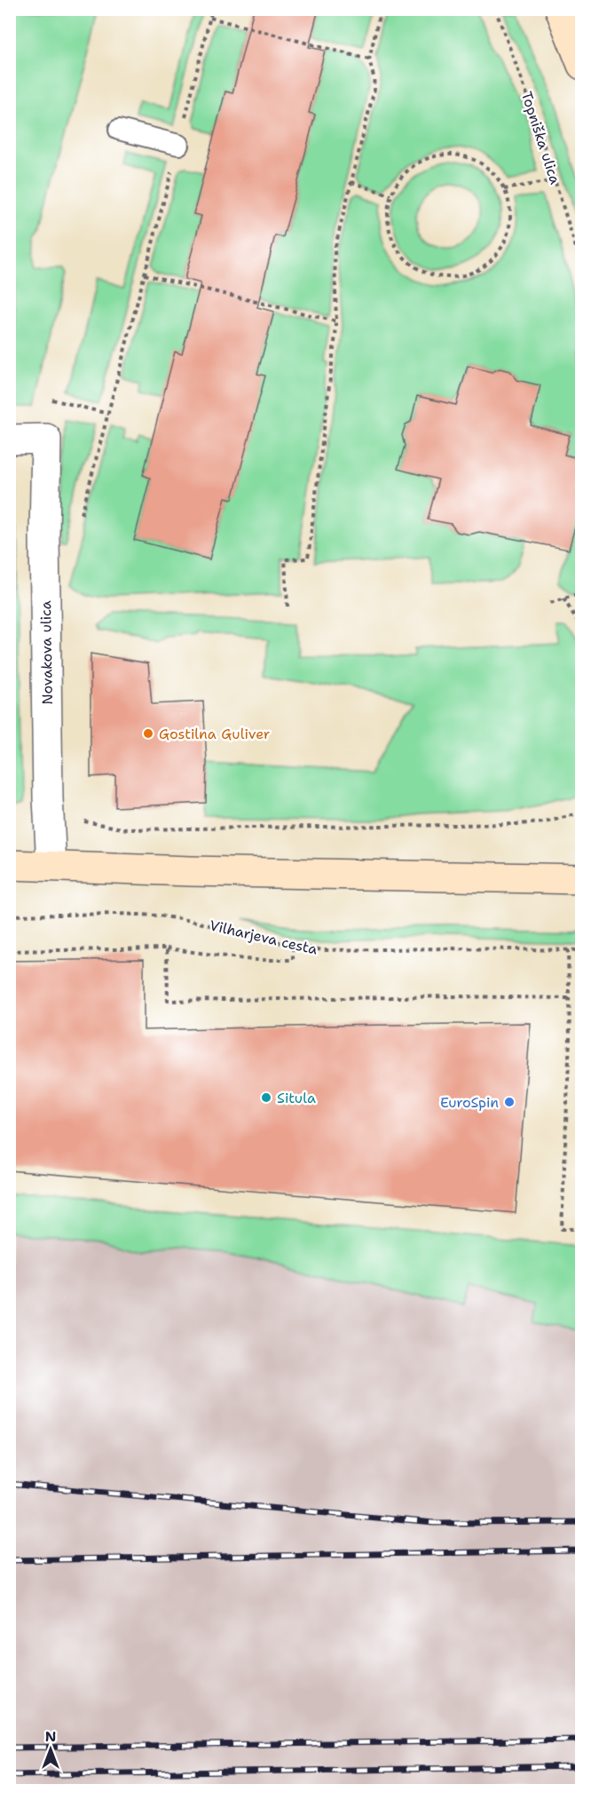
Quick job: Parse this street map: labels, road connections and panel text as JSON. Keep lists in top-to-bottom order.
{
  "streets": {
    "street": ["Novakova ulica"],
    "path": ["Topniška ulica", "Vilharjeva cesta"]
  },
  "places": ["Gostilna Guliver", "Situla", "EuroSpin"],
  "north": "top"
}
